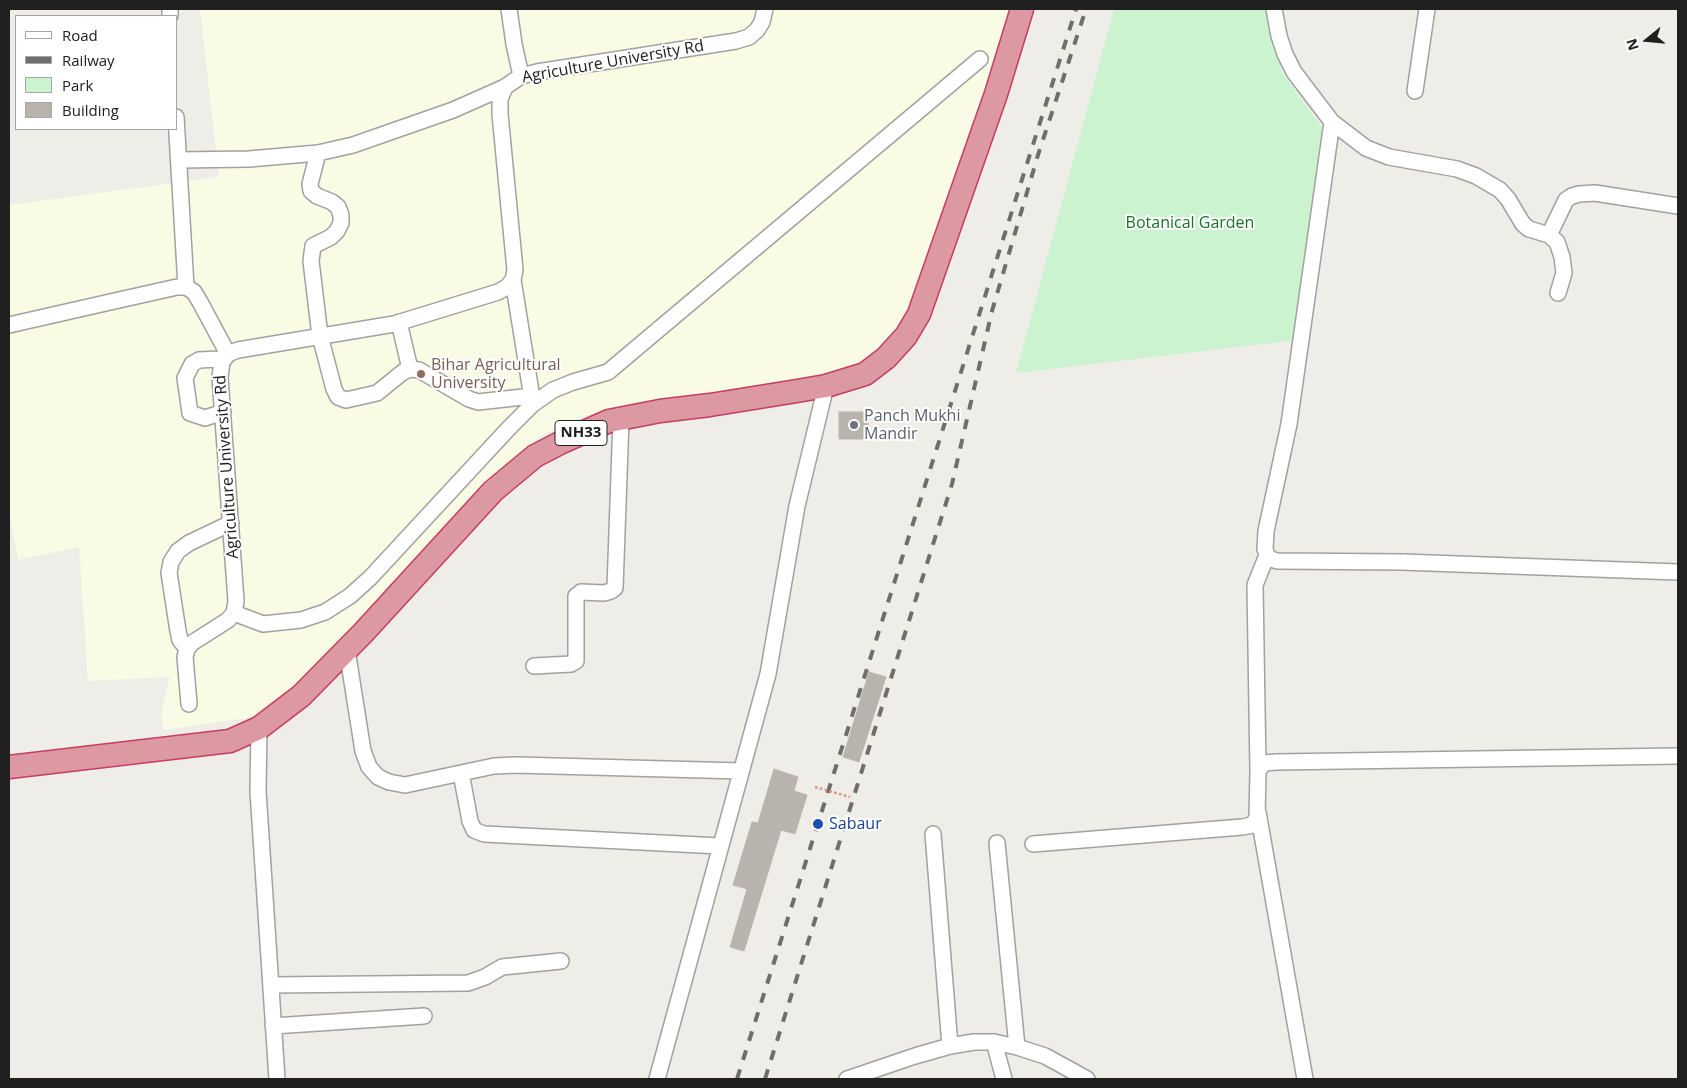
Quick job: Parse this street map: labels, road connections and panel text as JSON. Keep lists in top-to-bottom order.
{
  "streets": {
    "highway": ["NH33"],
    "street": ["Agriculture University Rd"]
  },
  "parks": ["Botanical Garden"],
  "places": ["Bihar Agricultural University", "Panch Mukhi Mandir", "Sabaur"],
  "legend": [
    "Road",
    "Railway",
    "Park",
    "Building"
  ],
  "north": "left"
}
